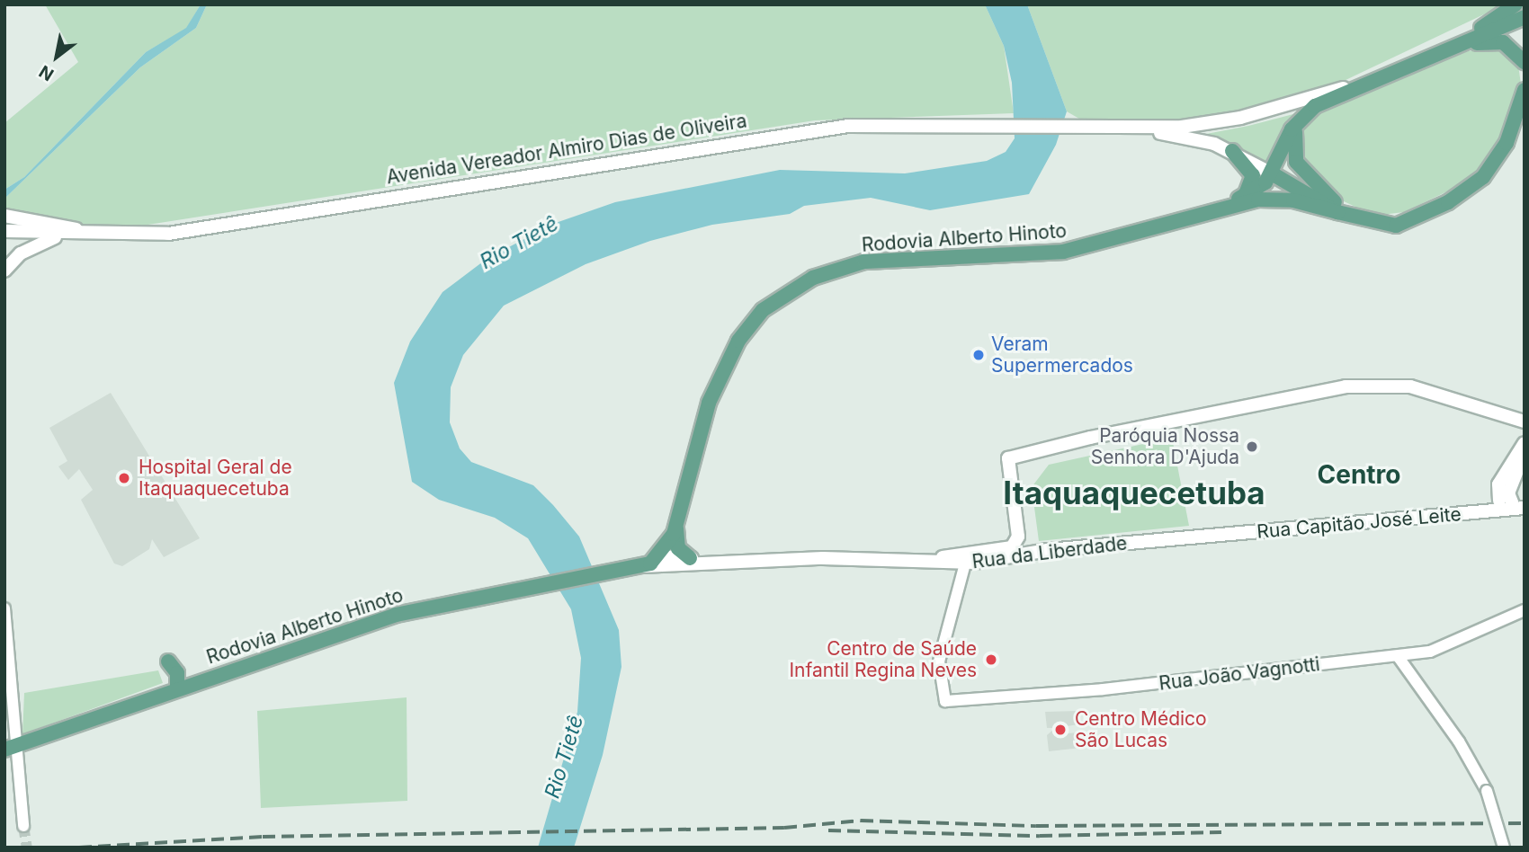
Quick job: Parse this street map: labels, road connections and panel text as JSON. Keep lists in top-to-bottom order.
{
  "streets": {
    "main road": [
      "Avenida Vereador Almiro Dias de Oliveira",
      "Rodovia Alberto Hinoto",
      "Rua Capitão José Leite",
      "Rua da Liberdade"
    ],
    "street": ["Rua João Vagnotti"]
  },
  "crossings": [
    ["Avenida Vereador Almiro Dias de Oliveira", "Rodovia Alberto Hinoto"],
    ["Rodovia Alberto Hinoto", "Rua da Liberdade"],
    ["Rua Capitão José Leite", "Rua da Liberdade"],
    ["Rua da Liberdade", "Rua João Vagnotti"]
  ],
  "districts": ["Centro", "Itaquaquecetuba"],
  "water": ["Rio Tietê"],
  "places": [
    "Veram Supermercados",
    "Paróquia Nossa Senhora D'Ajuda",
    "Hospital Geral de Itaquaquecetuba",
    "Centro de Saúde Infantil Regina Neves",
    "Centro Médico São Lucas"
  ],
  "north": "bottom left"
}
